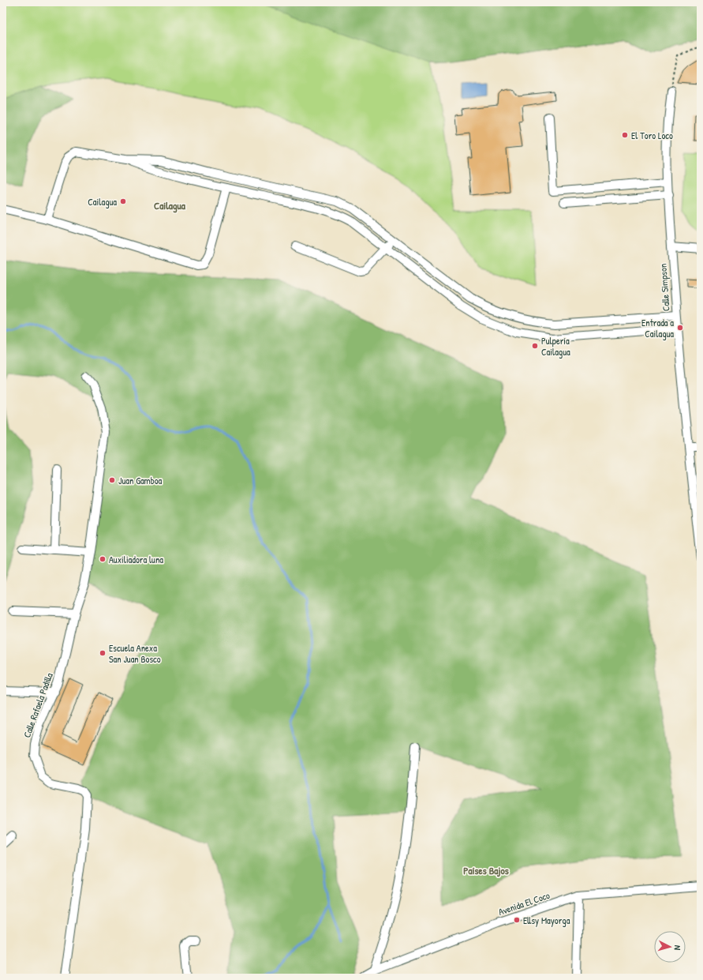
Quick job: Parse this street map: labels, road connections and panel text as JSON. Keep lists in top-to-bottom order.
{
  "streets": {
    "street": ["Calle Simpson", "Calle Rafaela Padilla", "Avenida El Coco"]
  },
  "districts": ["Cailagua", "Países Bajos"],
  "places": [
    "El Toro Loco",
    "Cailagua",
    "Entrada a Cailagua",
    "Pulpería Cailagua",
    "Juan Gamboa",
    "Auxiliadora luna",
    "Escuela Anexa San Juan Bosco",
    "Ellsy Mayorga"
  ],
  "north": "right"
}
